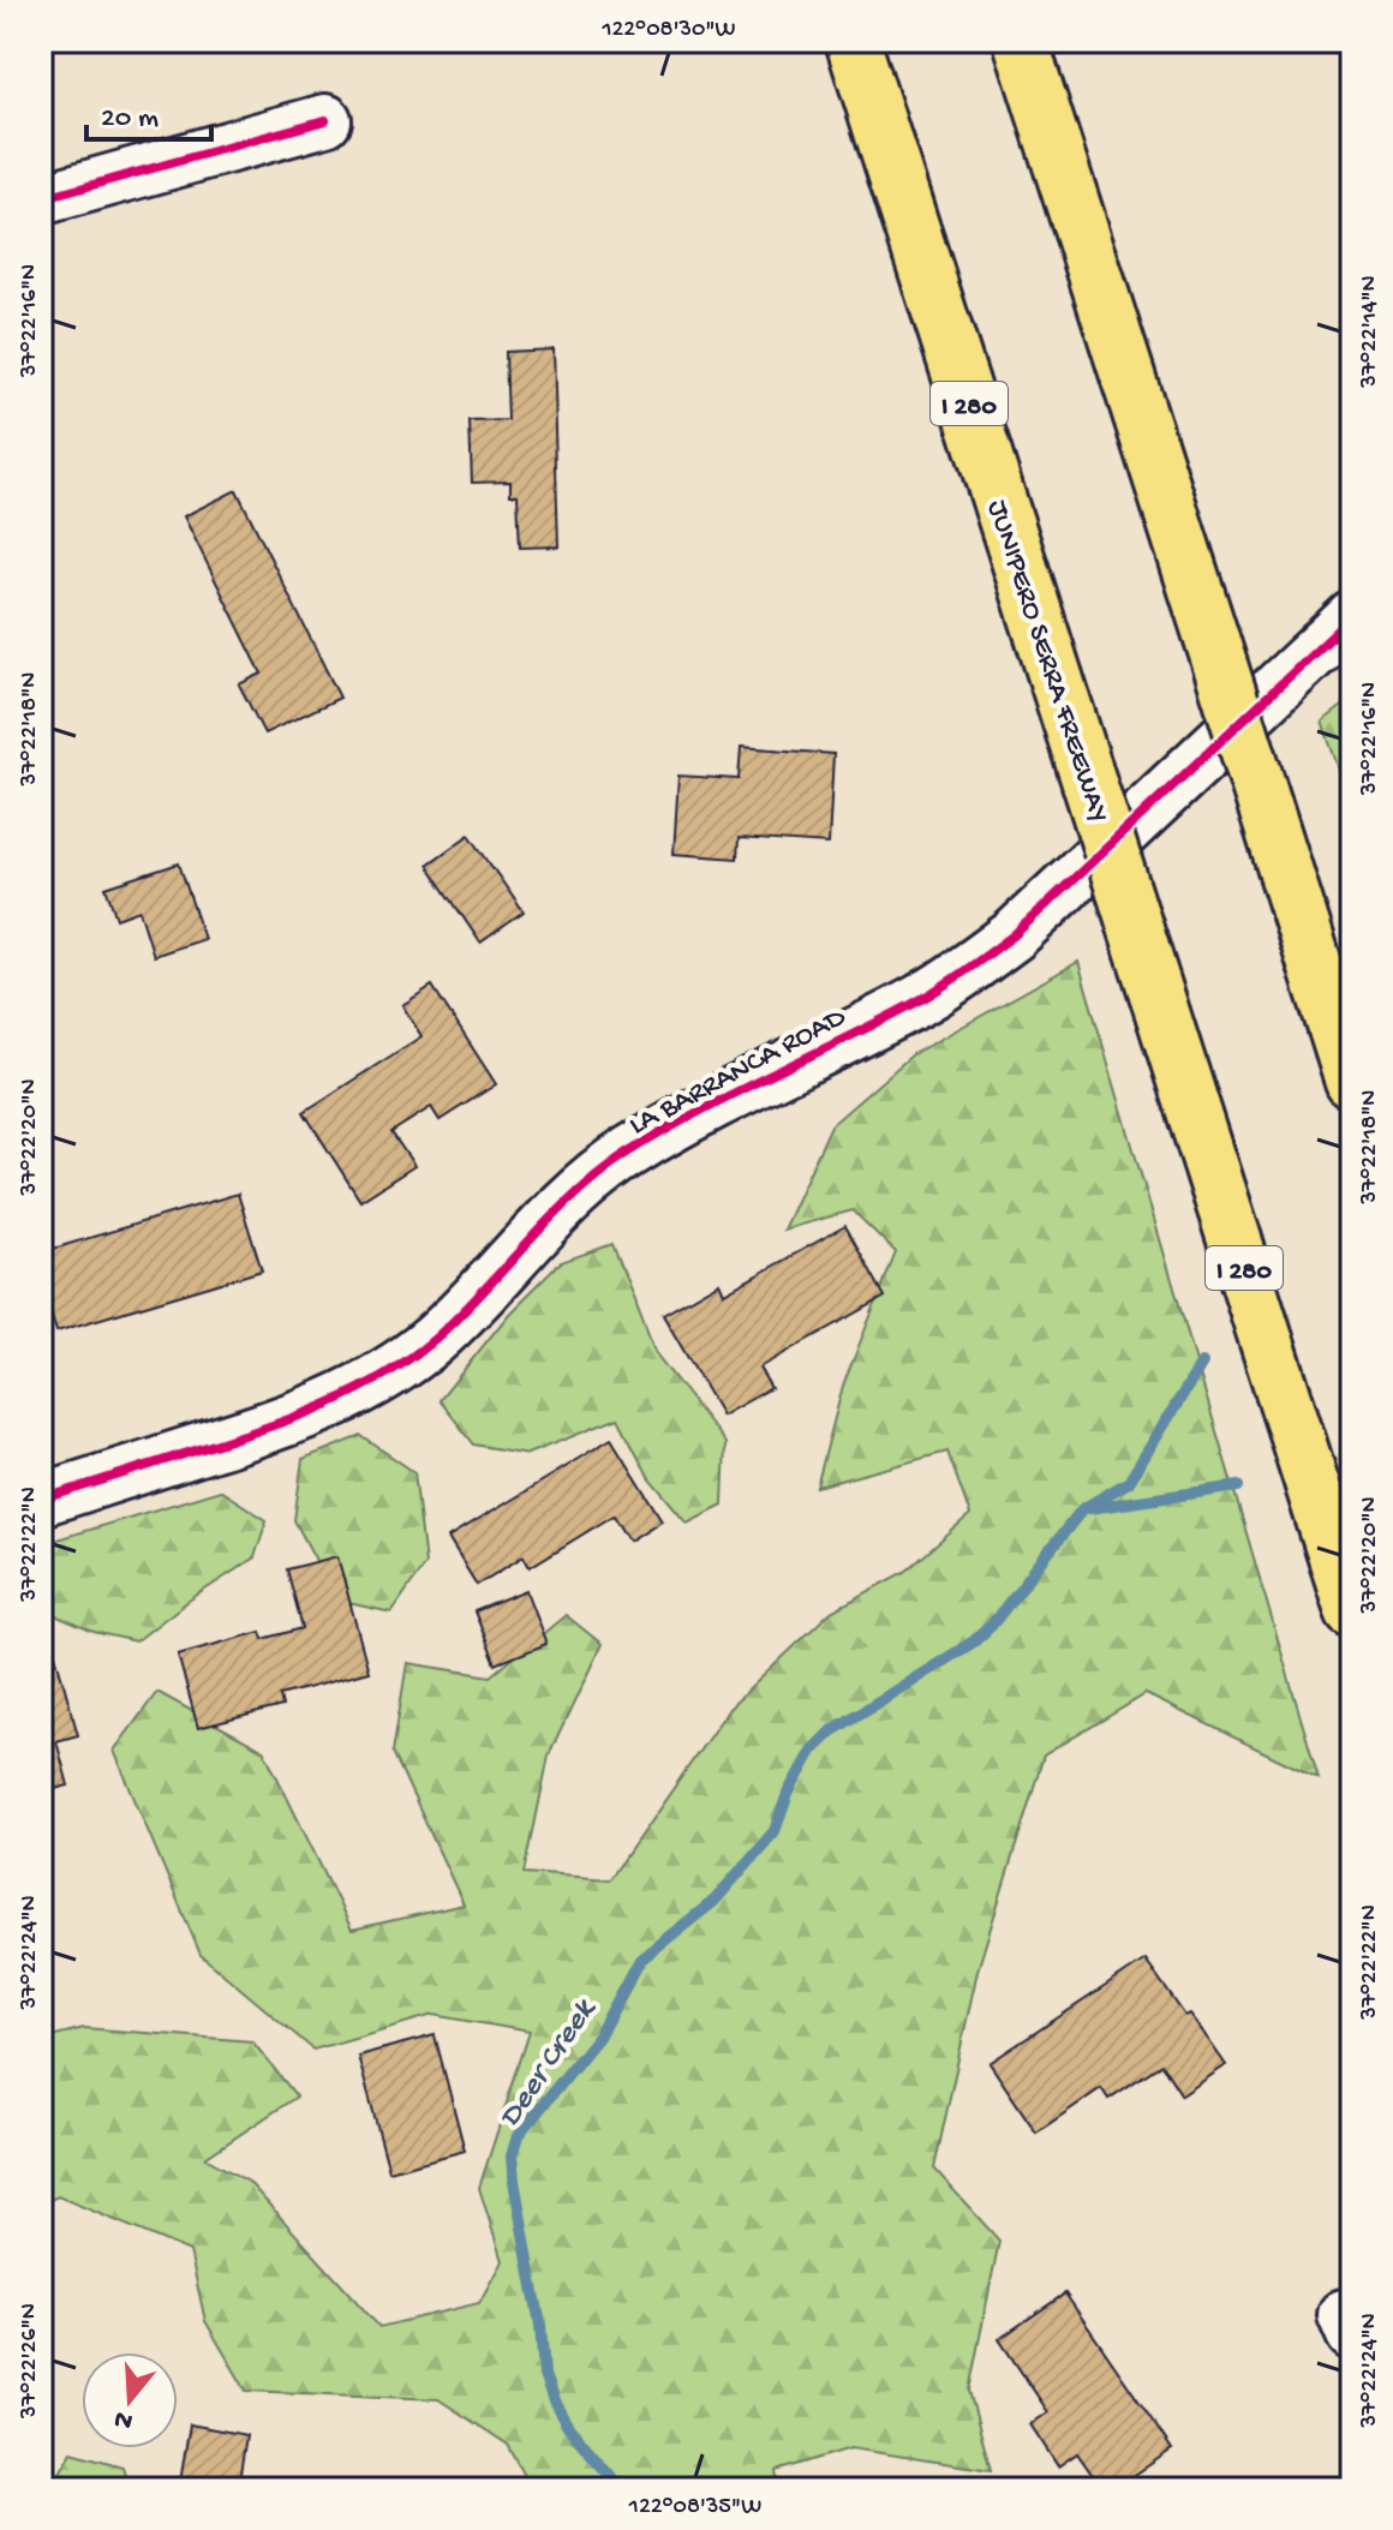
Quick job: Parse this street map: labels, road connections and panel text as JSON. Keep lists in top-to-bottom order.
{
  "streets": {
    "highway": ["I 280", "JUNIPERO SERRA FREEWAY"],
    "street": ["LA BARRANCA ROAD"]
  },
  "water": ["Deer Creek"],
  "scale_bar": "20 m",
  "north": "bottom",
  "coordinates": [
    "122°08'30\"W",
    "37°22'16\"N",
    "37°22'14\"N",
    "37°22'18\"N",
    "37°22'20\"N",
    "37°22'22\"N",
    "37°22'24\"N",
    "37°22'26\"N",
    "122°08'35\"W"
  ]
}
